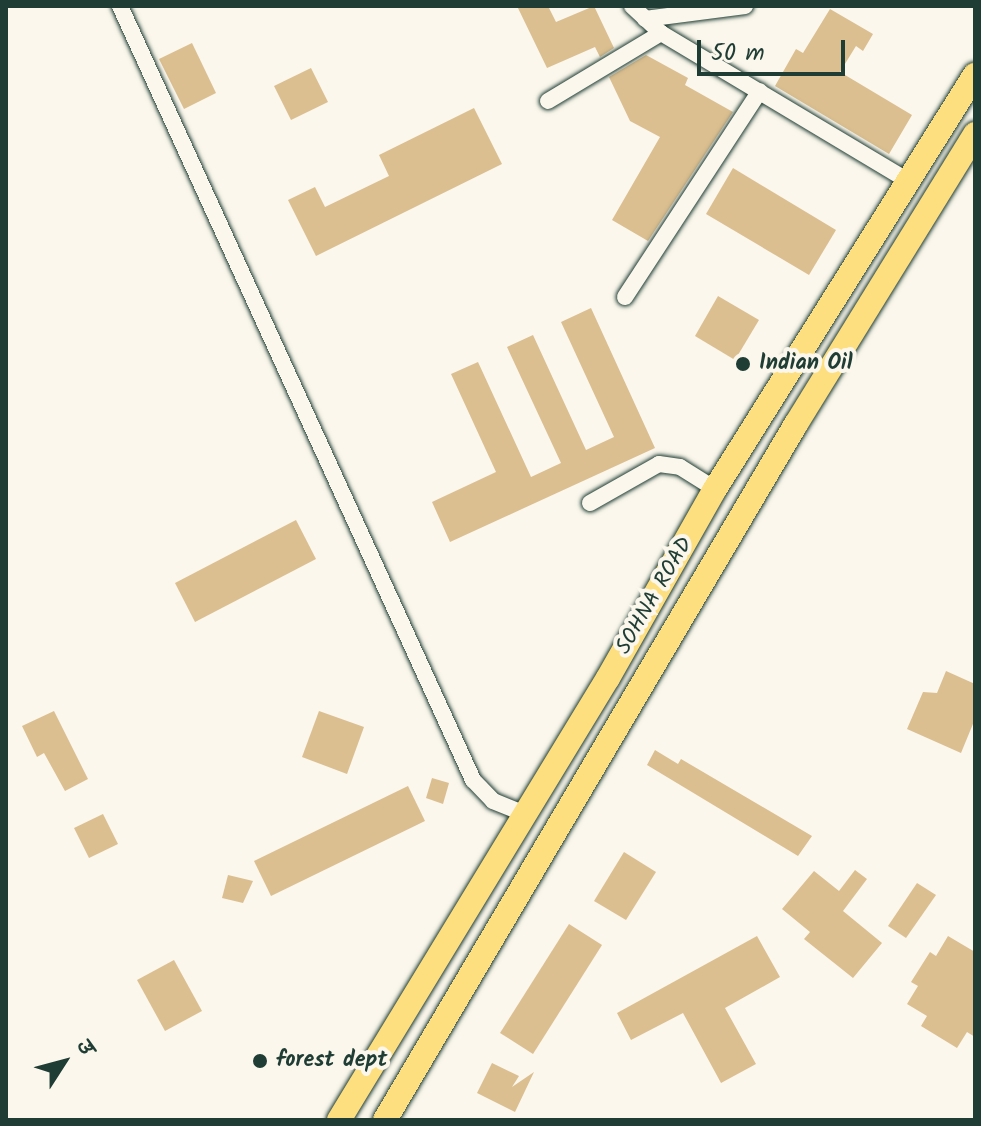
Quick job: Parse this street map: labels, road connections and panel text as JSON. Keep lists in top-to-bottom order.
{
  "streets": {
    "main road": ["SOHNA ROAD"]
  },
  "places": ["Indian Oil", "forest dept"],
  "scale_bar": "50 m",
  "north": "top right"
}
